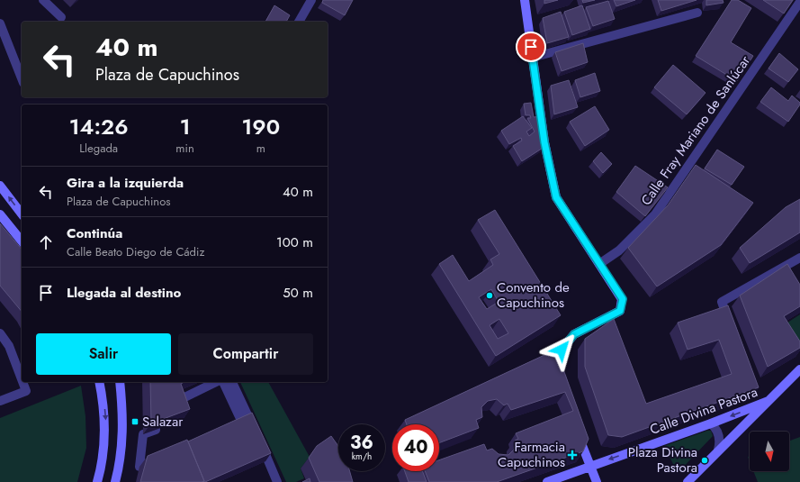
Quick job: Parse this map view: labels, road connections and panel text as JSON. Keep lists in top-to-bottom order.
{
  "streets": {
    "street": ["Calle Fray Mariano de Sanlúcar", "Calle Divina Pastora"]
  },
  "places": {
    "other": ["Convento de Capuchinos", "Plaza Divina Pastora"],
    "transit": ["Salazar"],
    "health": ["Farmacia Capuchinos"]
  },
  "north": "bottom",
  "page": {
    "turn": ["40 m", "Plaza de Capuchinos"],
    "eta": [
      "14:26",
      "Llegada",
      "1",
      "min",
      "190",
      "m"
    ],
    "list": [
      {
        "name": "Gira a la izquierda",
        "note": "Plaza de Capuchinos",
        "value": "40 m"
      },
      {
        "name": "Continúa",
        "note": "Calle Beato Diego de Cádiz",
        "value": "100 m"
      },
      {
        "name": "Llegada al destino",
        "value": "50 m"
      }
    ],
    "buttons": ["Salir", "Compartir"],
    "speed": "36 km/h",
    "limit": "40"
  }
}
